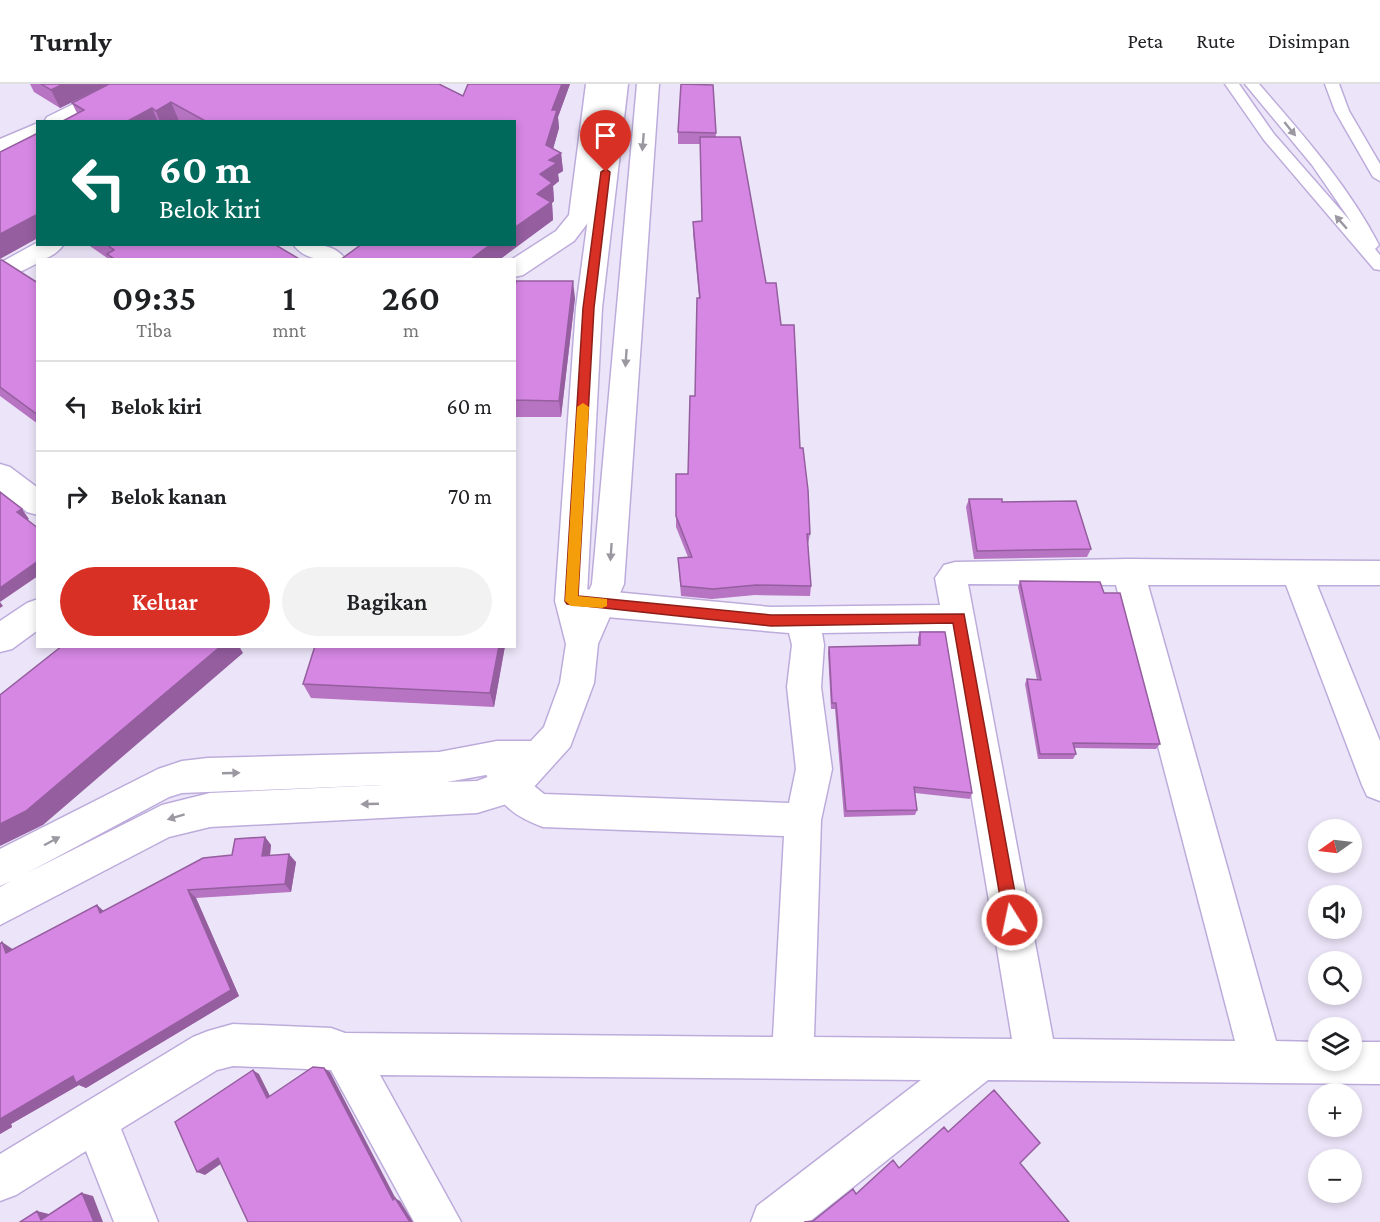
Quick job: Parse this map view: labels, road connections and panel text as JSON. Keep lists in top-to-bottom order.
{
  "north": "left",
  "page": {
    "header": "Turnly",
    "nav": ["Peta", "Rute", "Disimpan"],
    "turn": ["60 m", "Belok kiri"],
    "eta": [
      "09:35",
      "Tiba",
      "1",
      "mnt",
      "260",
      "m"
    ],
    "list": [
      {
        "name": "Belok kiri",
        "value": "60 m"
      },
      {
        "name": "Belok kanan",
        "value": "70 m"
      }
    ],
    "buttons": ["Keluar", "Bagikan"],
    "map_buttons": ["+", "−"]
  }
}
